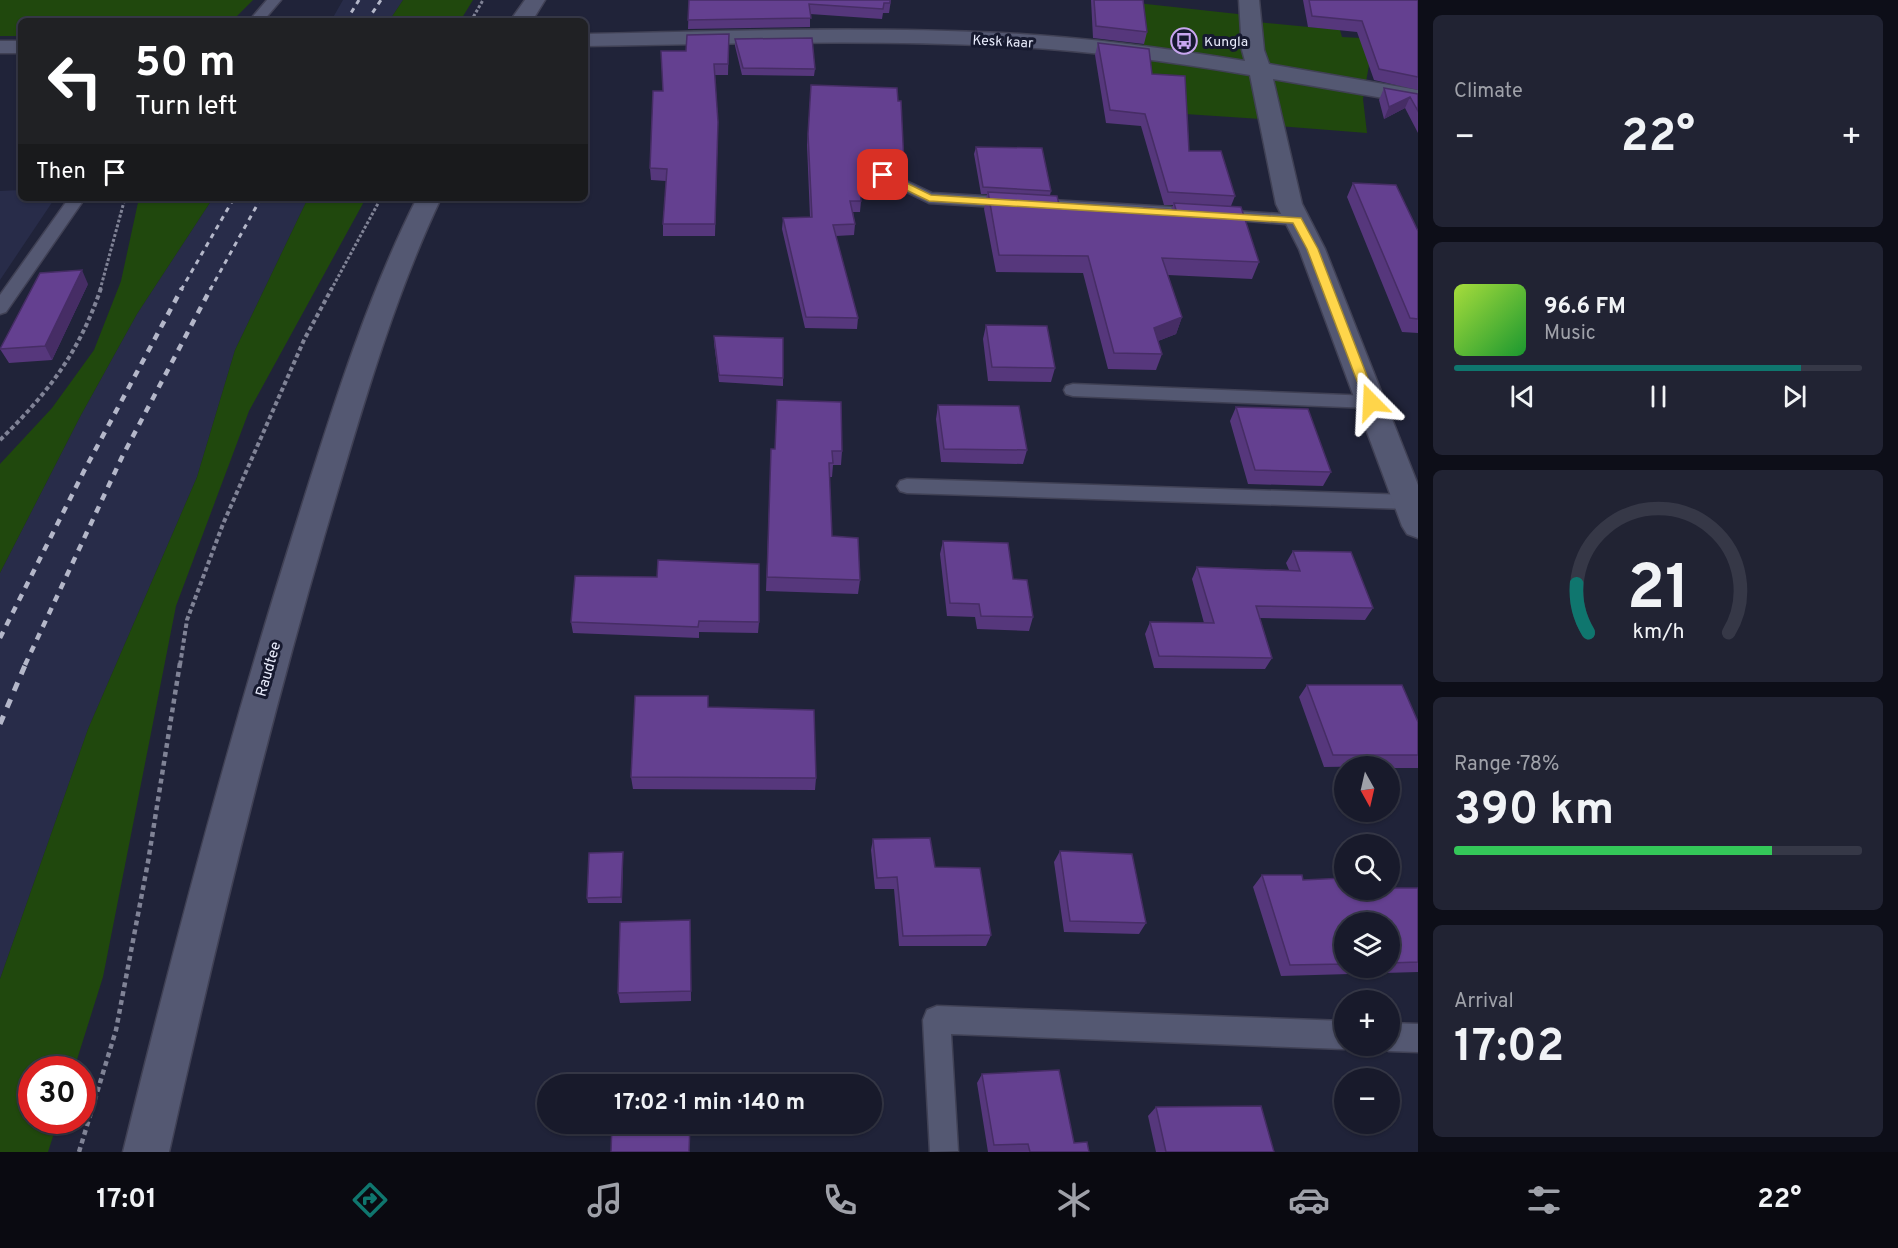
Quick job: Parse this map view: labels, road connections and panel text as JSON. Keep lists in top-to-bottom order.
{
  "streets": {
    "street": ["Kesk kaar", "Raudtee"]
  },
  "places": {
    "bus stop": ["Kungla"]
  },
  "north": "bottom",
  "page": {
    "tile": [
      "Climate",
      ["Range · 78%", "390 km"],
      ["Arrival", "17:02"]
    ],
    "turn": ["50 m", "Turn left"],
    "heat": ["−", "22°", "+"],
    "then": "Then",
    "song": ["96.6 FM", "Music"],
    "map_buttons": ["+", "−"],
    "limit": "30",
    "trip": "17:02 · 1 min · 140 m",
    "tabs": ["17:01", "22°"],
    "gauge": ["21", "km/h"]
  }
}
